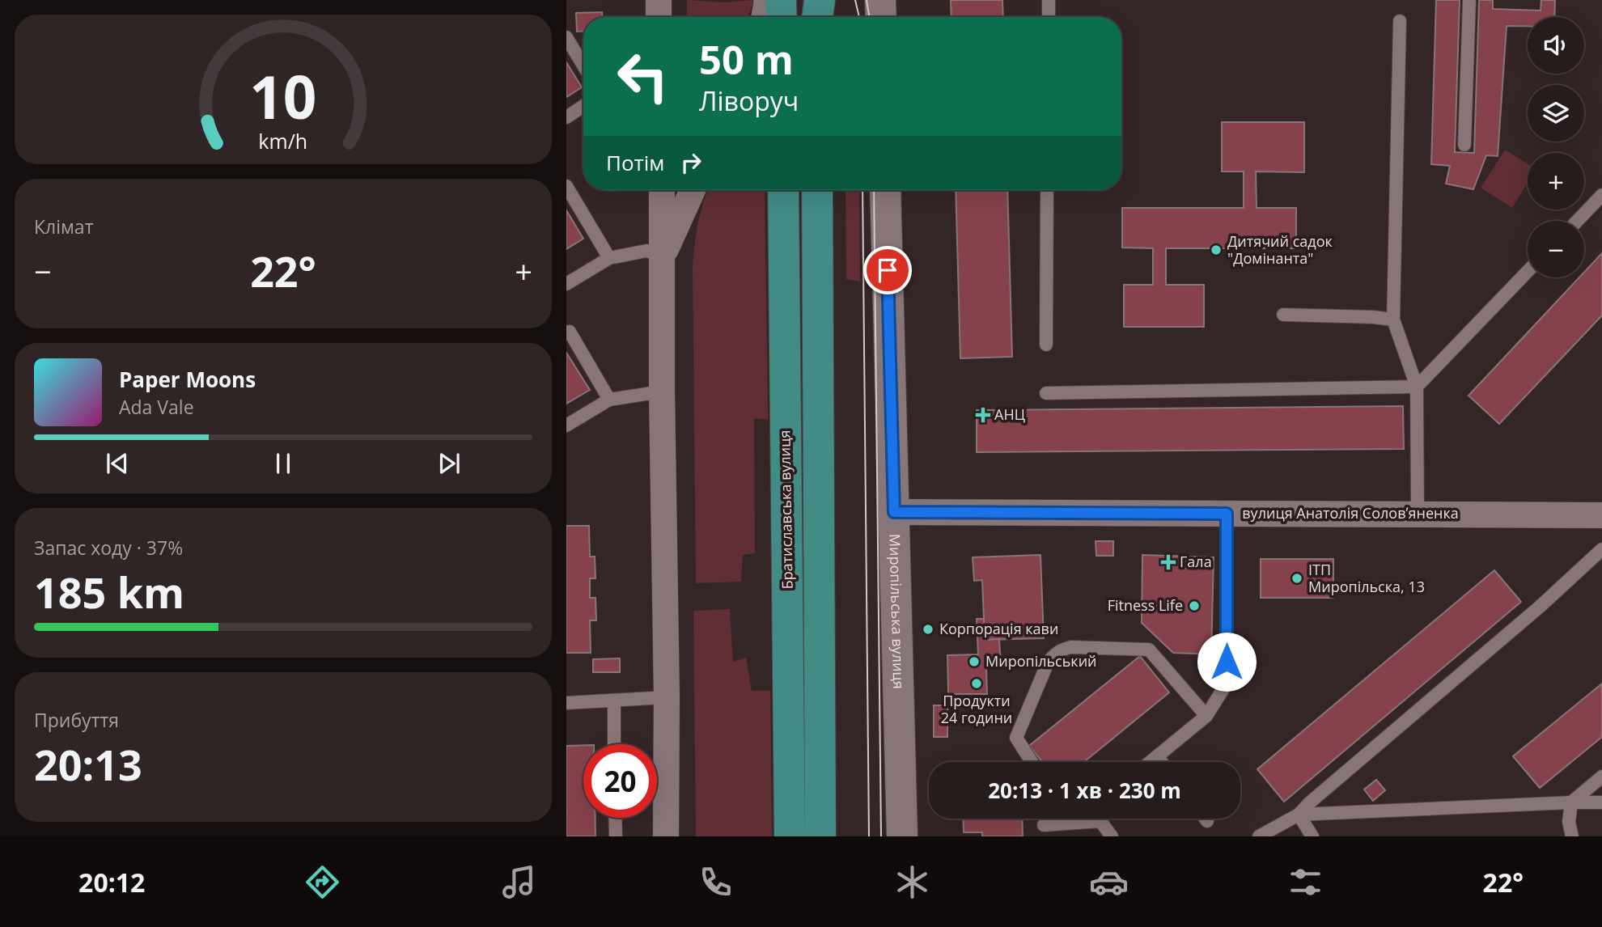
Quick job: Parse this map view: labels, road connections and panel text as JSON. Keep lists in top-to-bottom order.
{
  "streets": {
    "main road": ["Братиславська вулиця"],
    "street": ["вулиця Анатолія Соловʼяненка", "Миропільська вулиця"]
  },
  "crossings": [
    ["вулиця Анатолія Соловʼяненка", "Миропільська вулиця"]
  ],
  "places": {
    "other": [
      "Дитячий садок \"Домінанта\"",
      "ІТП Миропільска, 13",
      "Fitness Life",
      "Корпорація кави",
      "Миропільський",
      "Продукти 24 години"
    ],
    "health": ["АНЦ", "Гала"]
  },
  "page": {
    "map_buttons": ["+", "−"],
    "turn": ["50 m", "Ліворуч"],
    "then": "Потім",
    "tile": [
      "Клімат",
      ["Запас ходу · 37%", "185 km"],
      ["Прибуття", "20:13"]
    ],
    "heat": ["−", "22°", "+"],
    "song": ["Paper Moons", "Ada Vale"],
    "limit": "20",
    "trip": "20:13 · 1 хв · 230 m",
    "tabs": ["20:12", "22°"],
    "gauge": ["10", "km/h"]
  }
}
